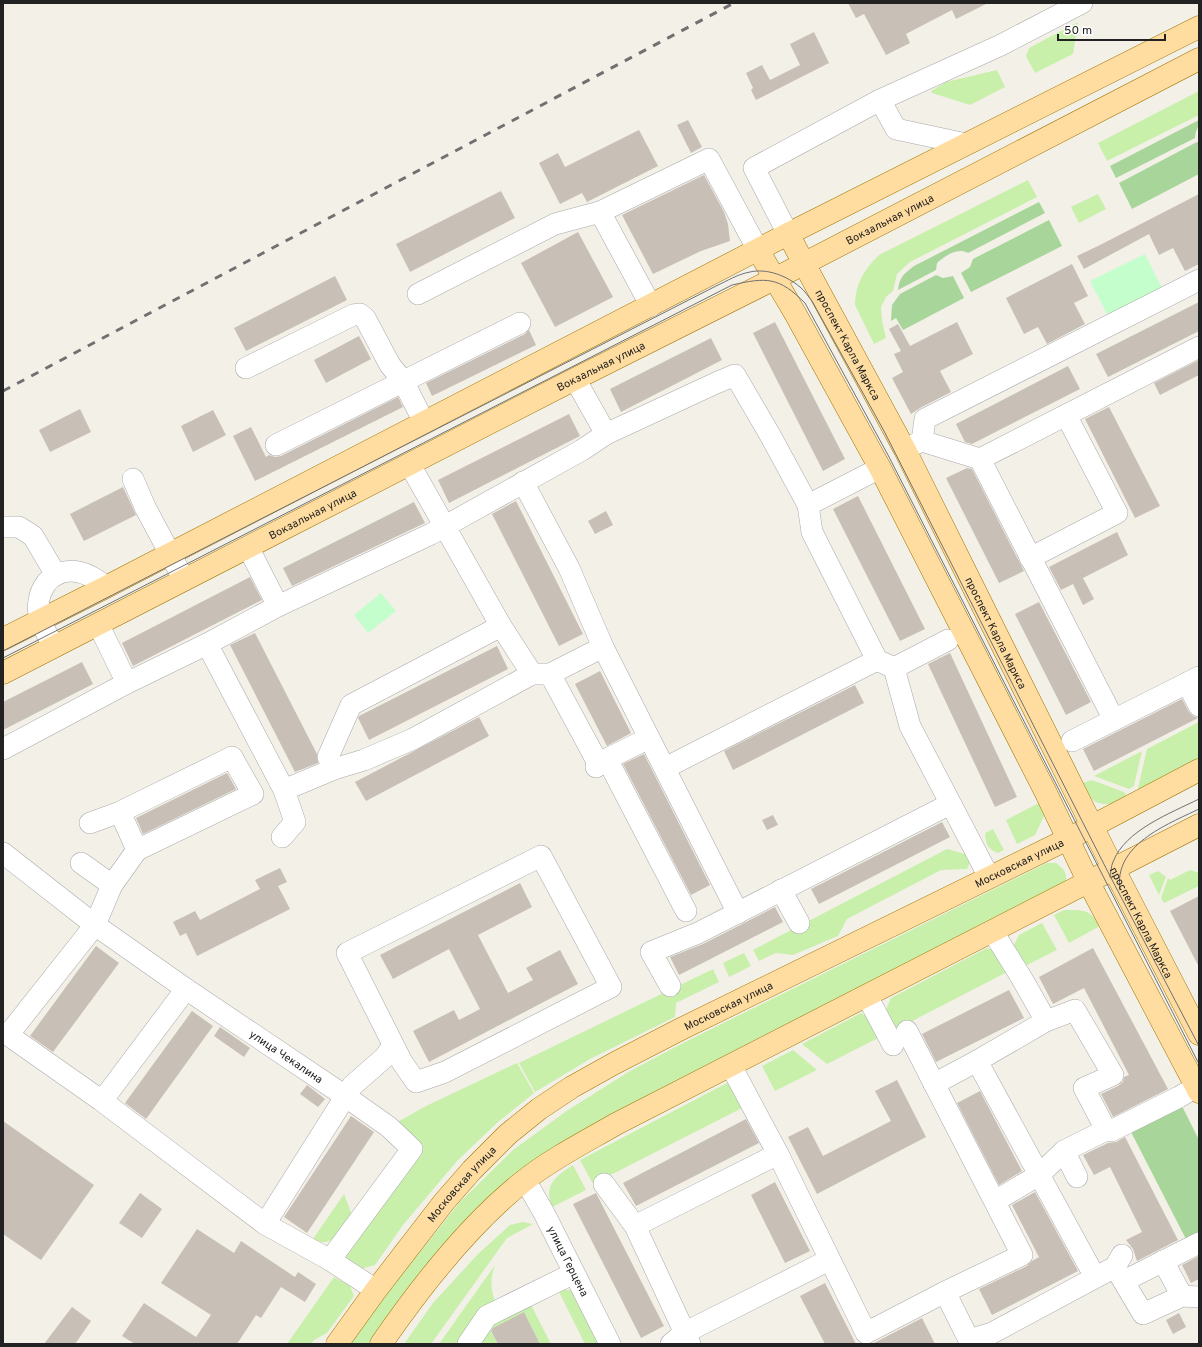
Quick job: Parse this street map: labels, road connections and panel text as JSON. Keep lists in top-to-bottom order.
{
  "streets": {
    "main road": ["Вокзальная улица", "проспект Карла Маркса", "Московская улица"],
    "street": ["улица Чекалина", "улица Герцена"]
  },
  "crossings": [
    ["Вокзальная улица", "проспект Карла Маркса"],
    ["проспект Карла Маркса", "Московская улица"]
  ],
  "scale_bar": "50 m"
}
